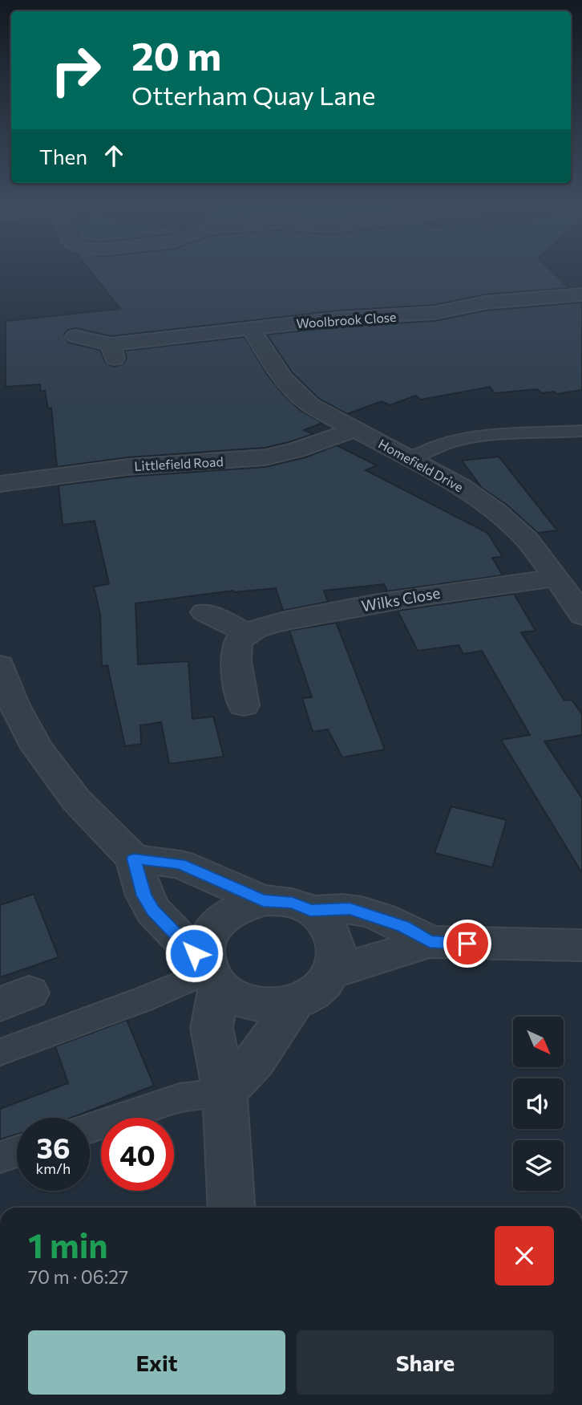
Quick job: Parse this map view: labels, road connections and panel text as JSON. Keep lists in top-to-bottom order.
{
  "streets": {
    "street": [
      "Woolbrook Close",
      "Littlefield Road",
      "Homefield Drive",
      "Wilks Close"
    ]
  },
  "crossings": [
    ["Woolbrook Close", "Homefield Drive"],
    ["Littlefield Road", "Homefield Drive"],
    ["Homefield Drive", "Wilks Close"]
  ],
  "north": "bottom right",
  "page": {
    "turn": ["20 m", "Otterham Quay Lane"],
    "then": "Then",
    "speed": "36 km/h",
    "limit": "40",
    "heading": ["1 min", "70 m · 06:27"],
    "buttons": ["Exit", "Share"]
  }
}
